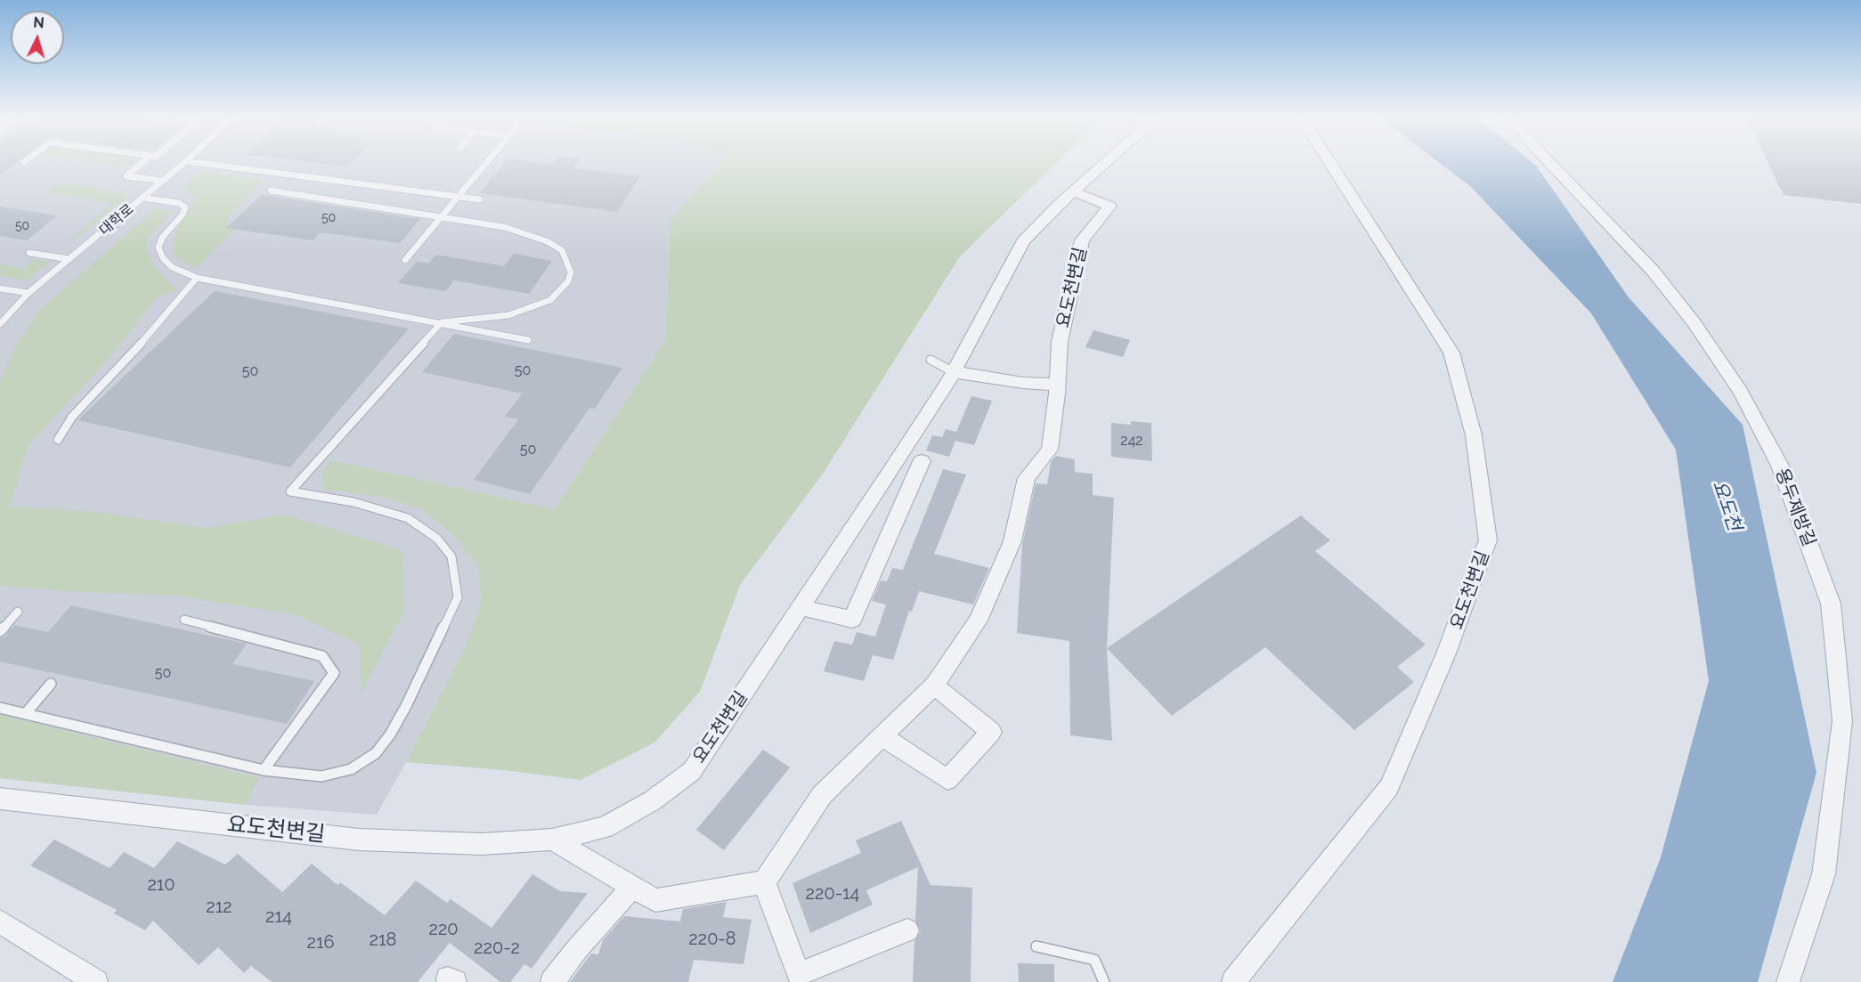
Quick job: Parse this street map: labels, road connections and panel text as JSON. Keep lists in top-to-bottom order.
{
  "streets": {
    "street": ["요도천변길", "용두제방길"],
    "lane": ["대학로"]
  },
  "water": ["요도천"],
  "house_numbers": [
    "50",
    "50",
    "50",
    "50",
    "242",
    "50",
    "50",
    "210",
    "220-14",
    "212",
    "214",
    "220",
    "220-8",
    "218",
    "216",
    "220-2"
  ],
  "north": "top"
}
